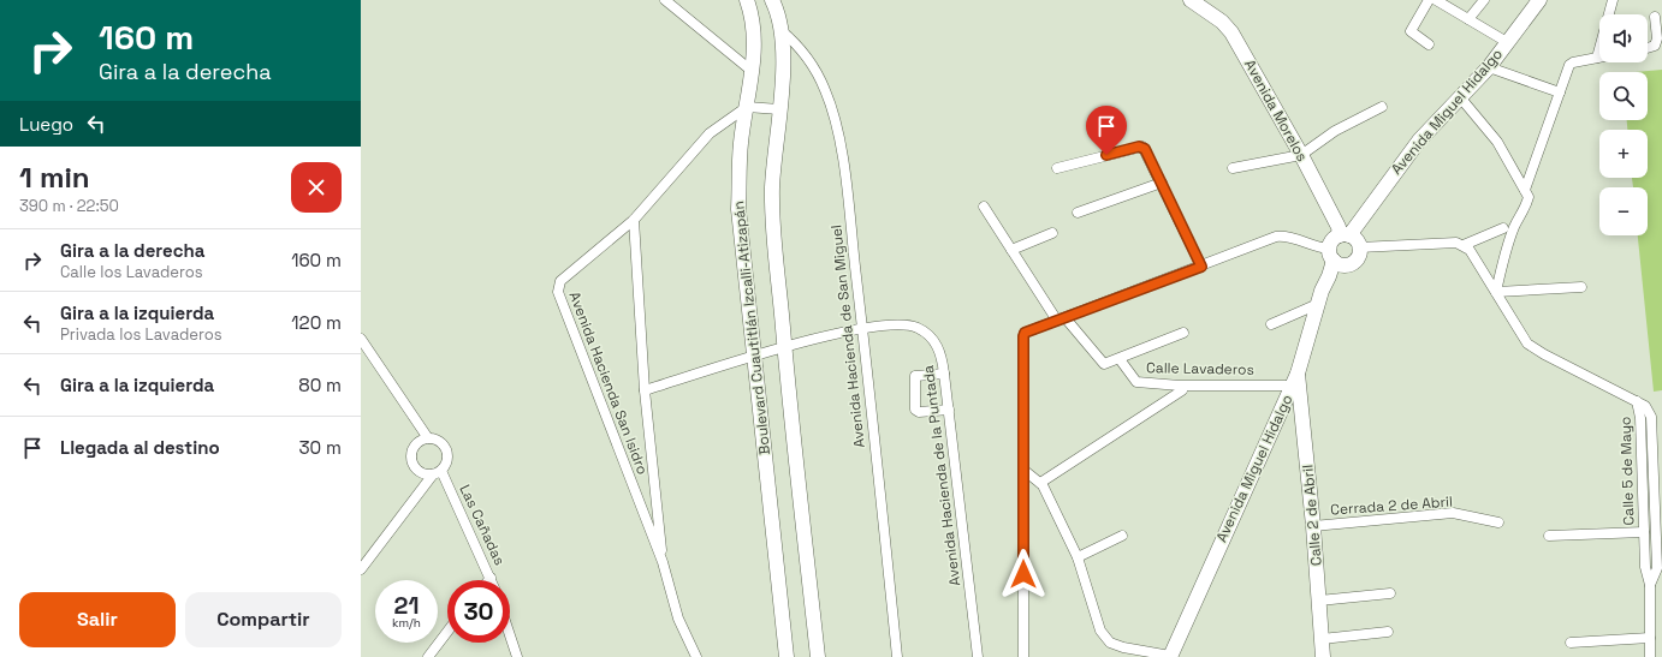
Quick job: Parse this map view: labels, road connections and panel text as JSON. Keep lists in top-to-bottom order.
{
  "streets": {
    "main road": [
      "Avenida Morelos",
      "Avenida Miguel Hidalgo",
      "Boulevard Cuautitlán Izcalli-Atizapán",
      "Calle 2 de Abril"
    ],
    "street": [
      "Avenida Hacienda de San Miguel",
      "Calle Lavaderos",
      "Avenida Hacienda San Isidro",
      "Calle 5 de Mayo",
      "Avenida Hacienda de la Puntada",
      "Cerrada 2 de Abril",
      "Las Cañadas"
    ]
  },
  "crossings": [
    ["Avenida Morelos", "Avenida Miguel Hidalgo"],
    ["Avenida Miguel Hidalgo", "Calle Lavaderos"],
    ["Avenida Miguel Hidalgo", "Calle 2 de Abril"],
    ["Boulevard Cuautitlán Izcalli-Atizapán", "Avenida Hacienda San Isidro"],
    ["Boulevard Cuautitlán Izcalli-Atizapán", "Avenida Hacienda de la Puntada"],
    ["Avenida Hacienda de San Miguel", "Avenida Hacienda de la Puntada"],
    ["Calle Lavaderos", "Calle 2 de Abril"],
    ["Cerrada 2 de Abril", "Calle 2 de Abril"]
  ],
  "page": {
    "turn": ["160 m", "Gira a la derecha"],
    "map_buttons": ["+", "−"],
    "then": "Luego",
    "heading": ["1 min", "390 m · 22:50"],
    "list": [
      {
        "name": "Gira a la derecha",
        "note": "Calle los Lavaderos",
        "value": "160 m"
      },
      {
        "name": "Gira a la izquierda",
        "note": "Privada los Lavaderos",
        "value": "120 m"
      },
      {
        "name": "Gira a la izquierda",
        "value": "80 m"
      },
      {
        "name": "Llegada al destino",
        "value": "30 m"
      }
    ],
    "speed": "21 km/h",
    "limit": "30",
    "buttons": ["Salir", "Compartir"]
  }
}
